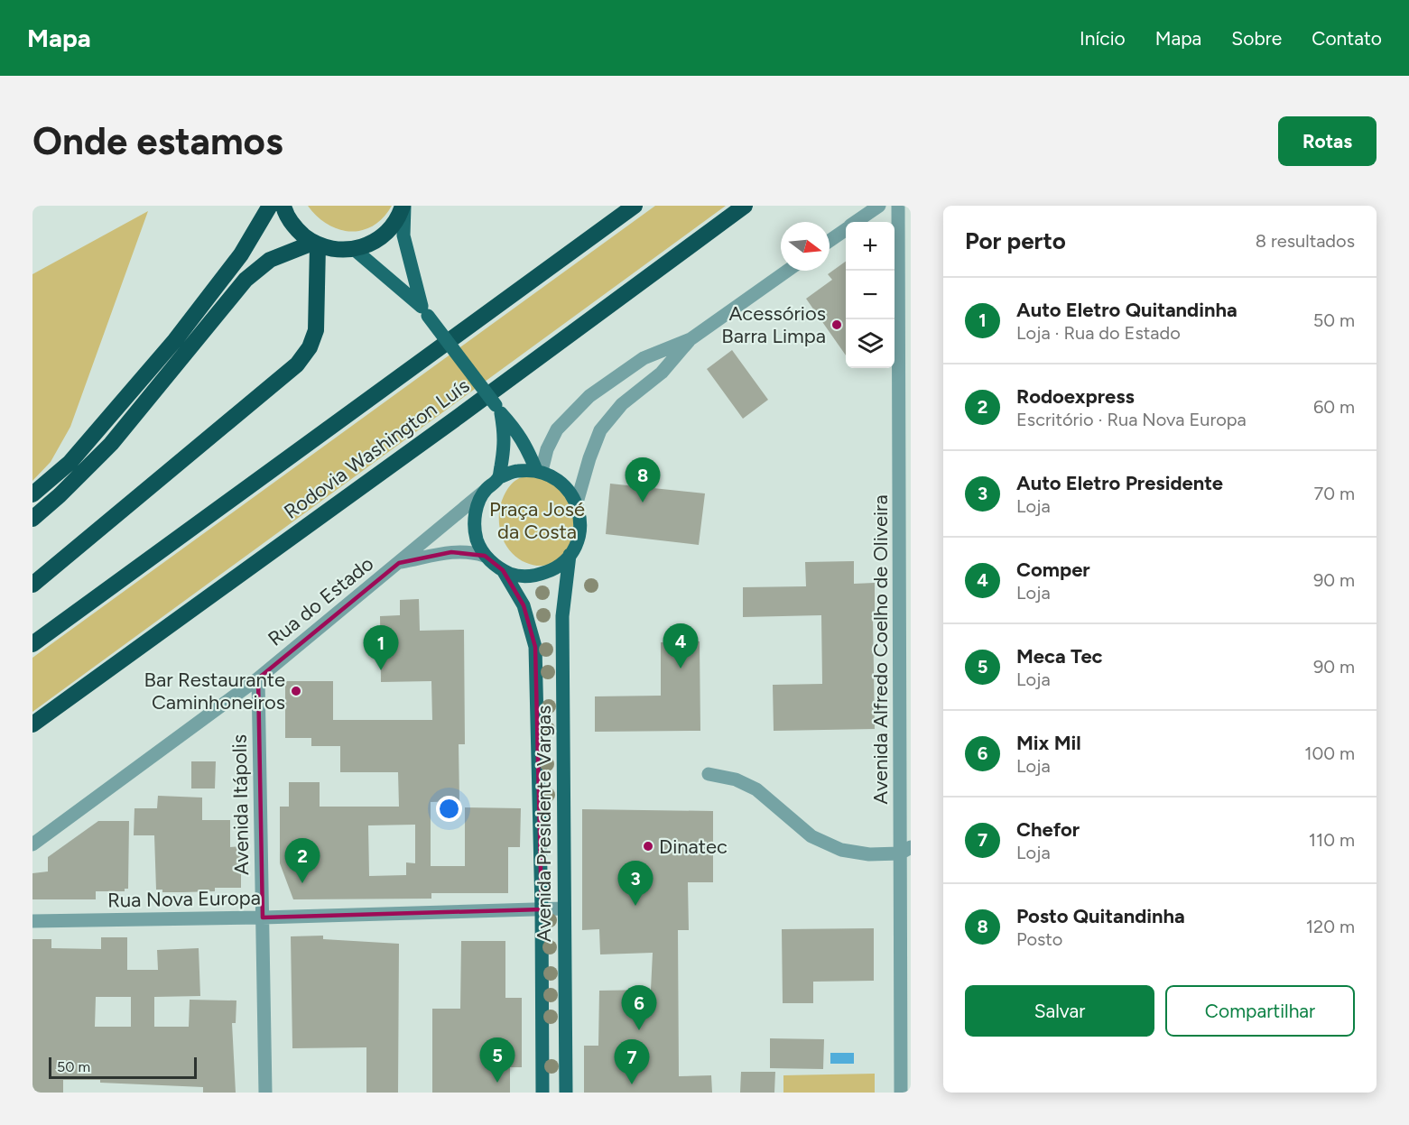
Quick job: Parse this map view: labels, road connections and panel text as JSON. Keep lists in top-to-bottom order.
{
  "streets": {
    "highway": ["Rodovia Washington Luís"],
    "main road": ["Avenida Presidente Vargas"],
    "street": [
      "Rua do Estado",
      "Avenida Alfredo Coelho de Oliveira",
      "Avenida Itápolis",
      "Rua Nova Europa"
    ]
  },
  "crossings": [
    ["Rua do Estado", "Avenida Itápolis"],
    ["Rua do Estado", "Avenida Presidente Vargas"],
    ["Avenida Itápolis", "Rua Nova Europa"],
    ["Avenida Presidente Vargas", "Rua Nova Europa"]
  ],
  "parks": ["Praça José da Costa"],
  "places": ["Acessórios Barra Limpa", "Bar Restaurante Caminhoneiros", "Dinatec"],
  "scale_bar": "50 m",
  "north": "right",
  "page": {
    "header": "Mapa",
    "nav": [
      "Início",
      "Mapa",
      "Sobre",
      "Contato"
    ],
    "buttons": [
      "Rotas",
      ["Salvar", "Compartilhar"]
    ],
    "title": "Onde estamos",
    "heading": ["Por perto", "8 resultados"],
    "map_buttons": ["+", "−"],
    "list": [
      {
        "mark": "1",
        "name": "Auto Eletro Quitandinha",
        "note": "Loja · Rua do Estado",
        "value": "50 m"
      },
      {
        "mark": "2",
        "name": "Rodoexpress",
        "note": "Escritório · Rua Nova Europa",
        "value": "60 m"
      },
      {
        "mark": "3",
        "name": "Auto Eletro Presidente",
        "note": "Loja",
        "value": "70 m"
      },
      {
        "mark": "4",
        "name": "Comper",
        "note": "Loja",
        "value": "90 m"
      },
      {
        "mark": "5",
        "name": "Meca Tec",
        "note": "Loja",
        "value": "90 m"
      },
      {
        "mark": "6",
        "name": "Mix Mil",
        "note": "Loja",
        "value": "100 m"
      },
      {
        "mark": "7",
        "name": "Chefor",
        "note": "Loja",
        "value": "110 m"
      },
      {
        "mark": "8",
        "name": "Posto Quitandinha",
        "note": "Posto",
        "value": "120 m"
      }
    ],
    "pins": [
      "8",
      "4",
      "1",
      "2",
      "3",
      "6",
      "5",
      "7"
    ],
    "scale": "50 m"
  }
}
